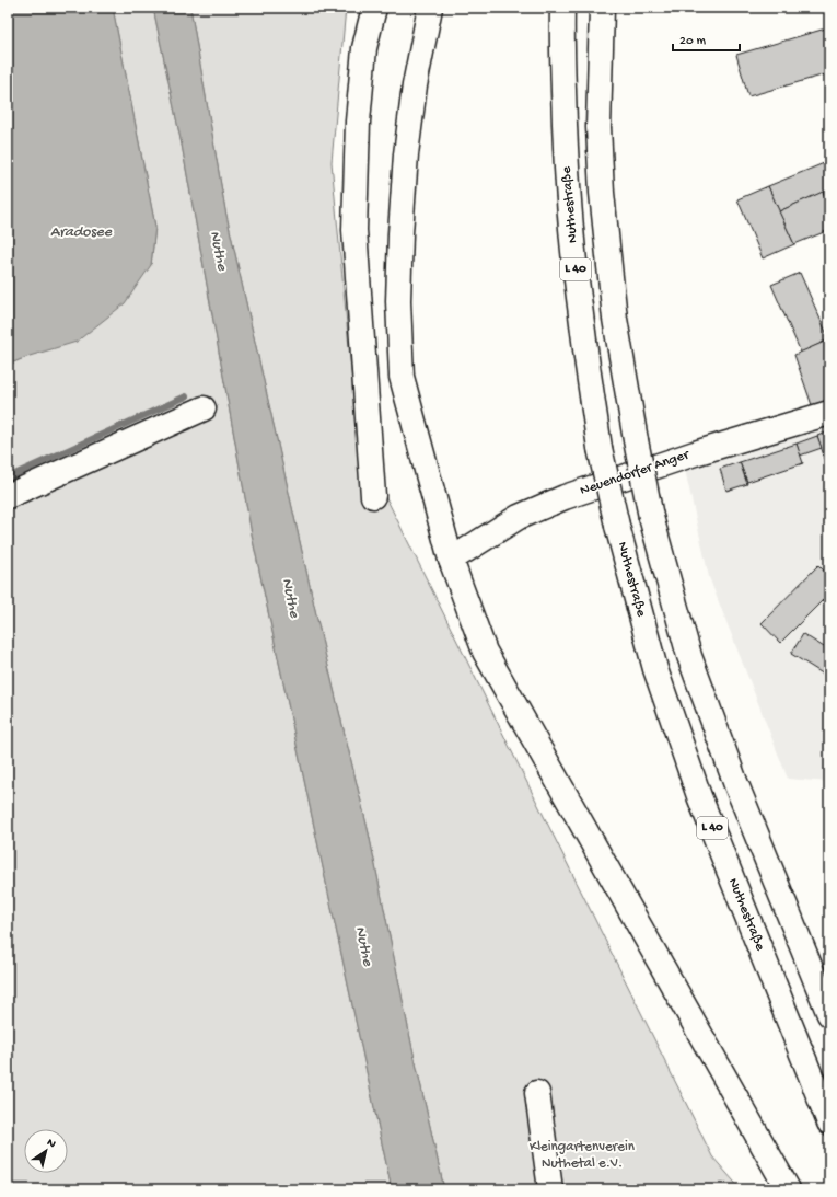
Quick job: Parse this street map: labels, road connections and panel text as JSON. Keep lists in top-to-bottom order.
{
  "streets": {
    "main road": ["Nuthestraße", "L 40", "Neuendorfer Anger"]
  },
  "water": ["Aradosee", "Nuthe"],
  "parks": ["Kleingartenverein Nuthetal e.V."],
  "scale_bar": "20 m",
  "north": "top right"
}
